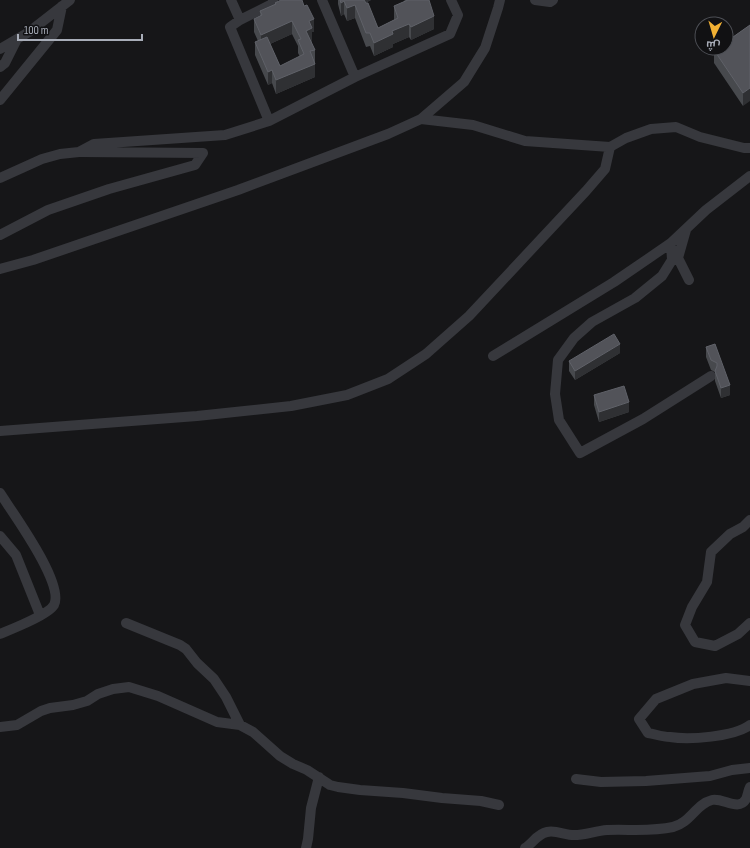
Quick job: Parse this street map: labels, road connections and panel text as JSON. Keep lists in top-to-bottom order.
{
  "scale_bar": "100 m",
  "north": "bottom"
}
